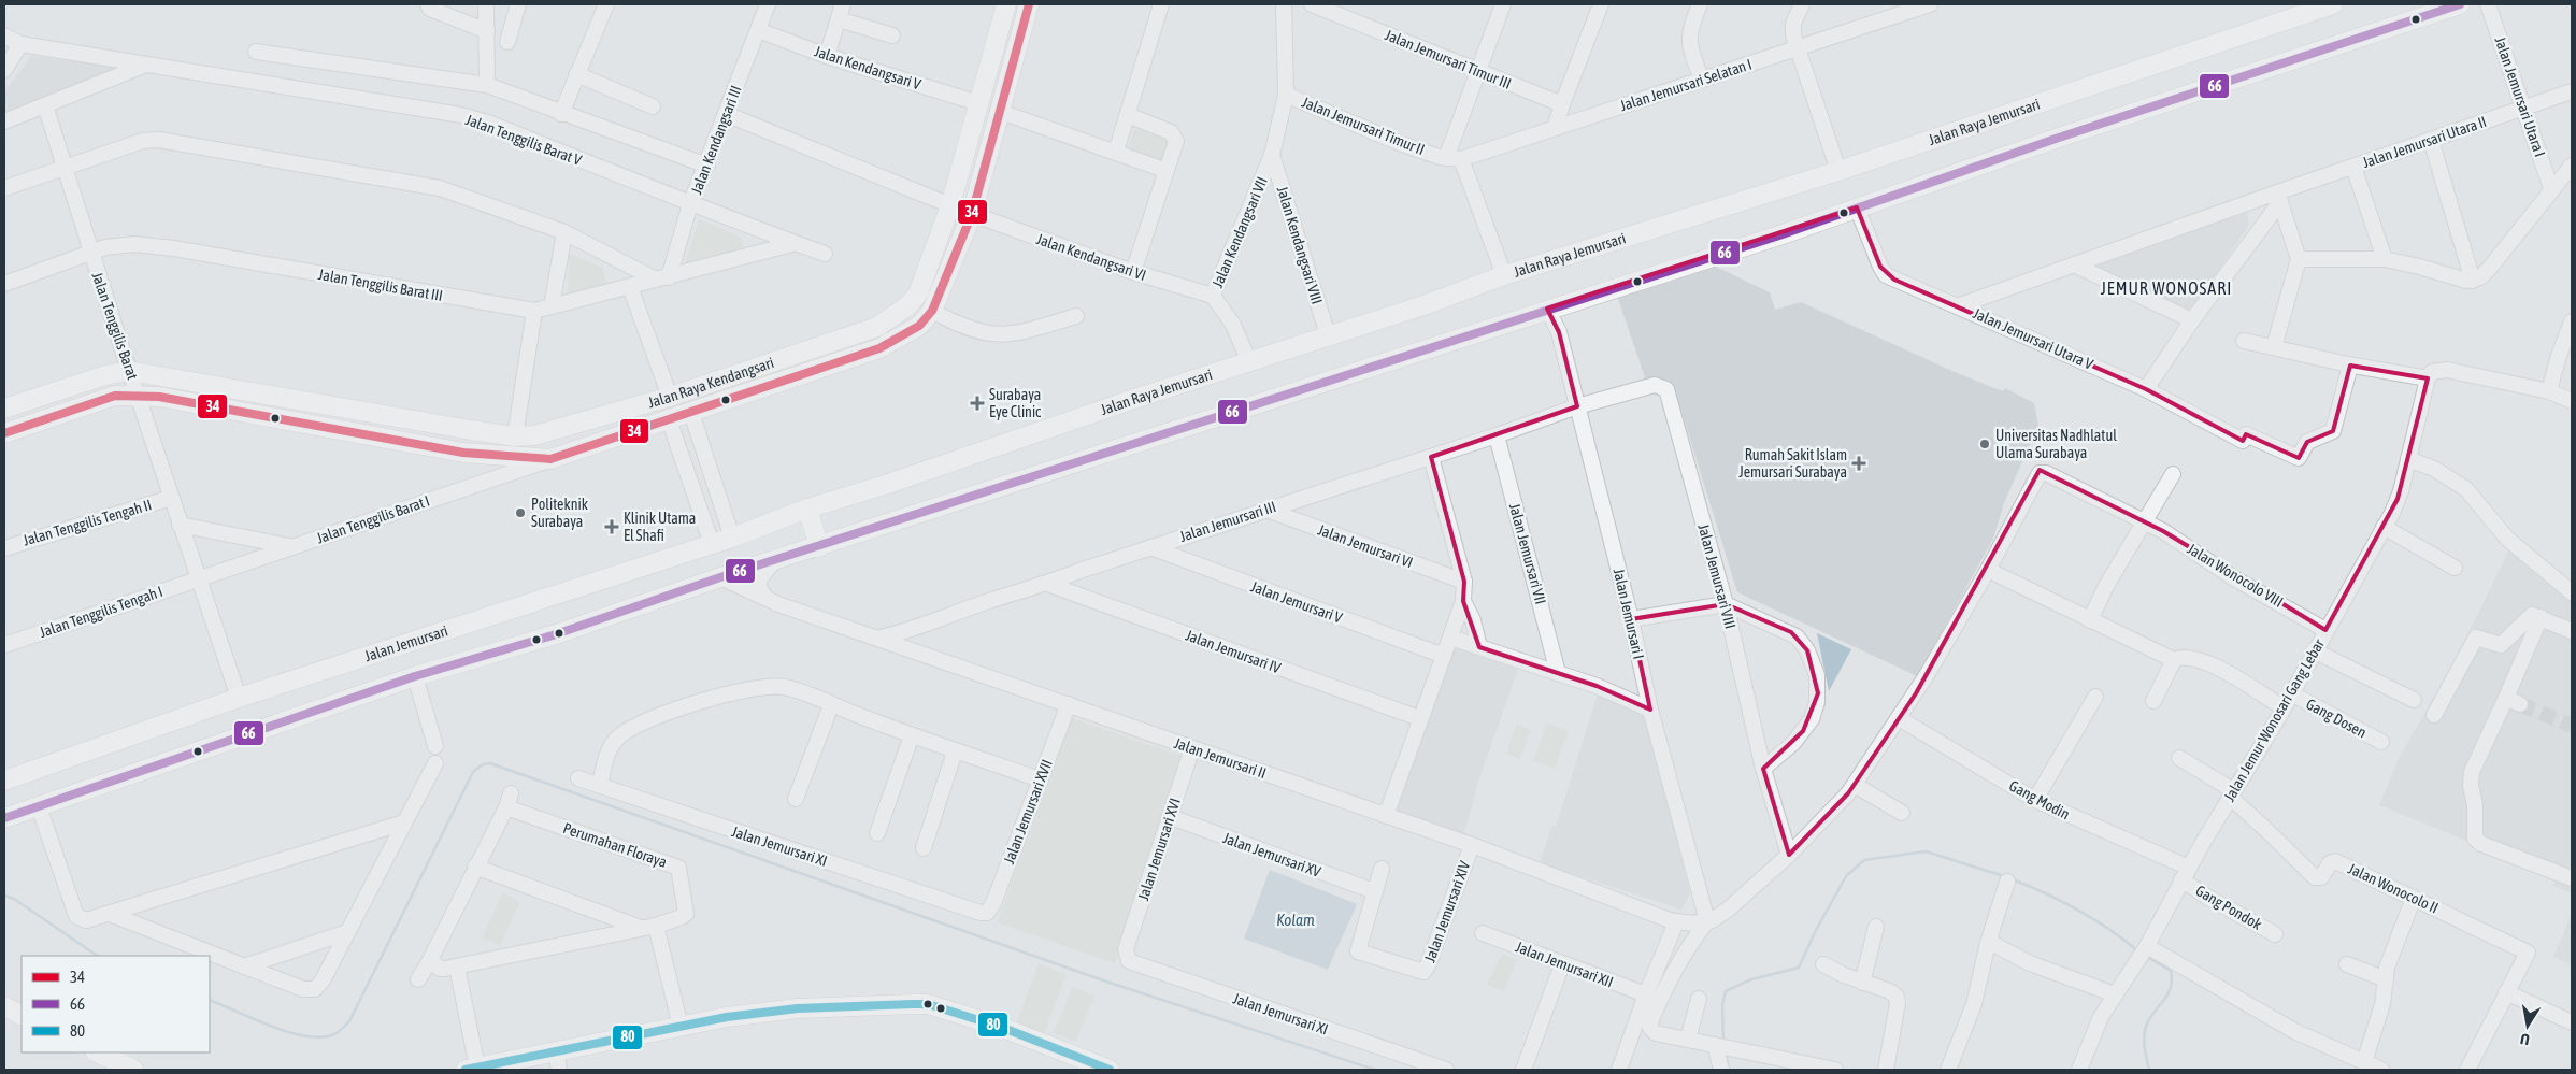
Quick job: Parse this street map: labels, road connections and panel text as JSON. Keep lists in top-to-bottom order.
{
  "streets": {
    "main road": ["Jalan Raya Jemursari", "Jalan Raya Kendangsari", "Jalan Jemursari"],
    "street": [
      "Jalan Jemursari Timur III",
      "Jalan Kendangsari V",
      "Jalan Jemursari Selatan I",
      "Jalan Jemursari Utara I",
      "Jalan Jemursari Timur II",
      "Jalan Tenggilis Barat V",
      "Jalan Kendangsari III",
      "Jalan Jemursari Utara II",
      "Jalan Kendangsari VII",
      "Jalan Kendangsari VIII",
      "Jalan Kendangsari VI",
      "Jalan Tenggilis Barat III",
      "Jalan Tenggilis Barat",
      "Jalan Jemursari Utara V",
      "Jalan Tenggilis Barat I",
      "Jalan Jemursari III",
      "Jalan Tenggilis Tengah II",
      "Jalan Jemursari VI",
      "Jalan Jemursari VII",
      "Jalan Wonocolo VIII",
      "Jalan Jemursari VIII",
      "Jalan Jemursari V",
      "Jalan Tenggilis Tengah I",
      "Jalan Jemursari I",
      "Jalan Jemursari IV",
      "Gang Dosen",
      "Jalan Jemur Wonosari Gang Lebar",
      "Jalan Jemursari II",
      "Gang Modin",
      "Jalan Jemursari XVII",
      "Perumahan Floraya",
      "Jalan Jemursari XI",
      "Jalan Jemursari XVI",
      "Jalan Jemursari XV",
      "Jalan Wonocolo II",
      "Gang Pondok",
      "Jalan Jemursari XIV",
      "Jalan Jemursari XII"
    ]
  },
  "crossings": [
    ["Jalan Kendangsari V", "Jalan Kendangsari III"],
    ["Jalan Kendangsari V", "Jalan Raya Kendangsari"],
    ["Jalan Jemursari Selatan I", "Jalan Jemursari Timur II"],
    ["Jalan Jemursari Utara I", "Jalan Jemursari Utara II"],
    ["Jalan Raya Jemursari", "Jalan Kendangsari VII"],
    ["Jalan Raya Jemursari", "Jalan Kendangsari VIII"],
    ["Jalan Raya Jemursari", "Jalan Jemursari"],
    ["Jalan Jemursari Timur II", "Jalan Kendangsari VII"],
    ["Jalan Tenggilis Barat V", "Jalan Kendangsari III"],
    ["Jalan Tenggilis Barat V", "Jalan Tenggilis Barat III"],
    ["Jalan Kendangsari III", "Jalan Tenggilis Barat III"],
    ["Jalan Jemursari Utara II", "Jalan Jemursari Utara V"],
    ["Jalan Kendangsari VII", "Jalan Kendangsari VIII"],
    ["Jalan Kendangsari VII", "Jalan Kendangsari VI"],
    ["Jalan Kendangsari VI", "Jalan Raya Kendangsari"],
    ["Jalan Tenggilis Barat III", "Jalan Tenggilis Barat"],
    ["Jalan Tenggilis Barat", "Jalan Raya Kendangsari"],
    ["Jalan Tenggilis Barat", "Jalan Tenggilis Barat I"],
    ["Jalan Tenggilis Barat", "Jalan Tenggilis Tengah II"],
    ["Jalan Tenggilis Barat", "Jalan Tenggilis Tengah I"],
    ["Jalan Tenggilis Barat", "Jalan Jemursari"],
    ["Jalan Raya Kendangsari", "Jalan Tenggilis Barat I"],
    ["Jalan Tenggilis Barat I", "Jalan Tenggilis Tengah I"],
    ["Jalan Jemursari III", "Jalan Jemursari VI"],
    ["Jalan Jemursari III", "Jalan Jemursari VII"],
    ["Jalan Jemursari III", "Jalan Jemursari VIII"],
    ["Jalan Jemursari III", "Jalan Jemursari V"],
    ["Jalan Jemursari III", "Jalan Jemursari I"],
    ["Jalan Jemursari III", "Jalan Jemursari IV"],
    ["Jalan Jemursari III", "Jalan Jemursari II"],
    ["Jalan Wonocolo VIII", "Jalan Jemur Wonosari Gang Lebar"],
    ["Jalan Jemursari VIII", "Jalan Jemursari I"],
    ["Gang Dosen", "Jalan Jemur Wonosari Gang Lebar"],
    ["Jalan Jemur Wonosari Gang Lebar", "Gang Modin"],
    ["Jalan Jemur Wonosari Gang Lebar", "Jalan Wonocolo II"],
    ["Jalan Jemur Wonosari Gang Lebar", "Gang Pondok"],
    ["Jalan Jemursari II", "Jalan Jemursari XVII"],
    ["Jalan Jemursari II", "Jalan Jemursari XVI"],
    ["Jalan Jemursari II", "Jalan Jemursari XIV"],
    ["Gang Modin", "Gang Pondok"],
    ["Jalan Jemursari XVII", "Jalan Jemursari XI"],
    ["Jalan Jemursari XI", "Jalan Jemursari XVI"],
    ["Jalan Jemursari XVI", "Jalan Jemursari XV"],
    ["Jalan Jemursari XV", "Jalan Jemursari XIV"]
  ],
  "districts": ["JEMUR WONOSARI"],
  "water": ["Kolam"],
  "places": {
    "health": ["Surabaya Eye Clinic", "Rumah Sakit Islam Jemursari Surabaya", "Klinik Utama El Shafi"],
    "other": ["Universitas Nadhlatul Ulama Surabaya", "Politeknik Surabaya"]
  },
  "lines": ["transit line 34", "transit line 66", "transit line 80"],
  "legend": ["34", "66", "80"],
  "north": "bottom"
}
